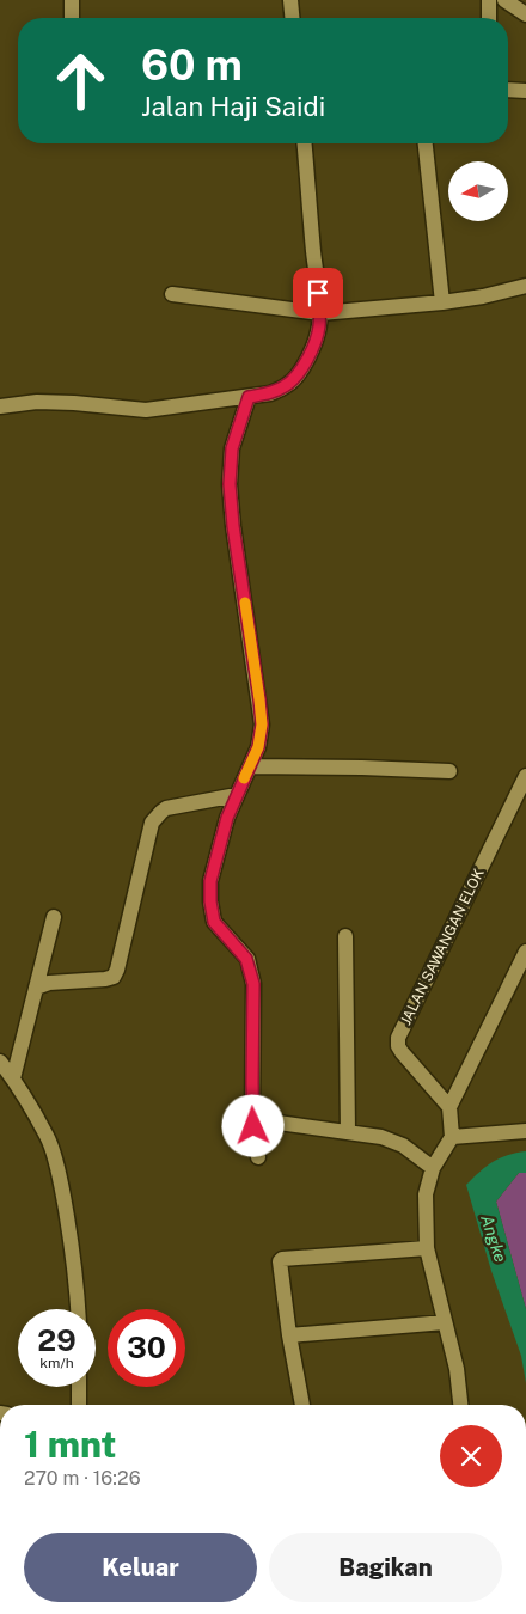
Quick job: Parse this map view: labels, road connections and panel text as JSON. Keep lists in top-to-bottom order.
{
  "streets": {
    "street": ["JALAN SAWANGAN ELOK"]
  },
  "water": ["Angke"],
  "north": "left",
  "page": {
    "turn": ["60 m", "Jalan Haji Saidi"],
    "speed": "29 km/h",
    "limit": "30",
    "heading": ["1 mnt", "270 m · 16:26"],
    "buttons": ["Keluar", "Bagikan"]
  }
}
